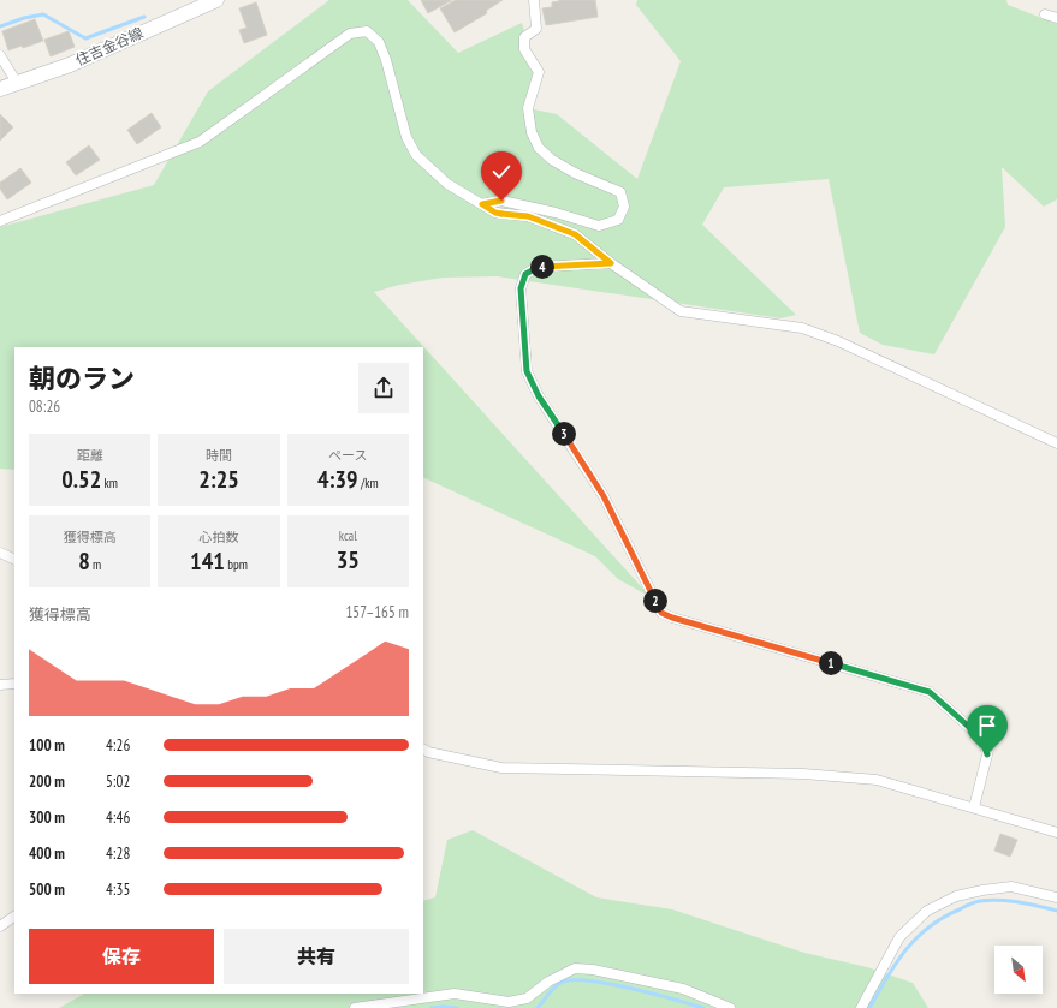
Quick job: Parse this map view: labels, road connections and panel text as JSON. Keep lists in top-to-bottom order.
{
  "streets": {
    "main road": ["住吉金谷線"]
  },
  "north": "bottom right",
  "page": {
    "pins": [
      "4",
      "3",
      "2",
      "1"
    ],
    "heading": ["朝のラン", "08:26"],
    "stats": [
      ["距離", "0.52 km"],
      ["時間", "2:25"],
      ["ペース", "4:39 /km"],
      ["獲得標高", "8 m"],
      ["心拍数", "141 bpm"],
      ["kcal", "35"]
    ],
    "chart": ["獲得標高", "157–165 m"],
    "list": [
      {
        "name": "100 m",
        "note": "4:26"
      },
      {
        "name": "200 m",
        "note": "5:02"
      },
      {
        "name": "300 m",
        "note": "4:46"
      },
      {
        "name": "400 m",
        "note": "4:28"
      },
      {
        "name": "500 m",
        "note": "4:35"
      }
    ],
    "buttons": ["保存", "共有"]
  }
}
